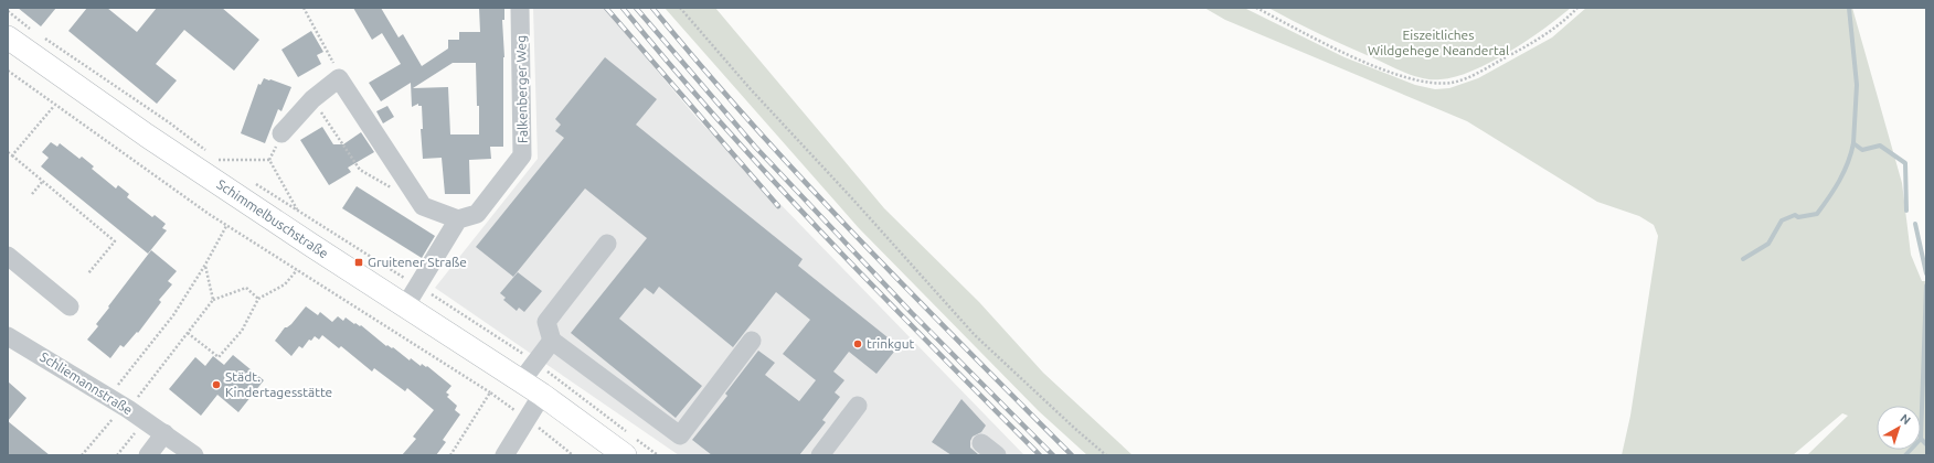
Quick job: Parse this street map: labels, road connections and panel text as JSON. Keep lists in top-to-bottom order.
{
  "streets": {
    "main road": ["Schimmelbuschstraße"],
    "street": ["Falkenberger Weg", "Schliemannstraße"]
  },
  "parks": ["Eiszeitliches Wildgehege Neandertal"],
  "places": {
    "transit": ["Gruitener Straße"],
    "other": ["trinkgut", "Städt. Kindertagesstätte"]
  },
  "north": "top right"
}
